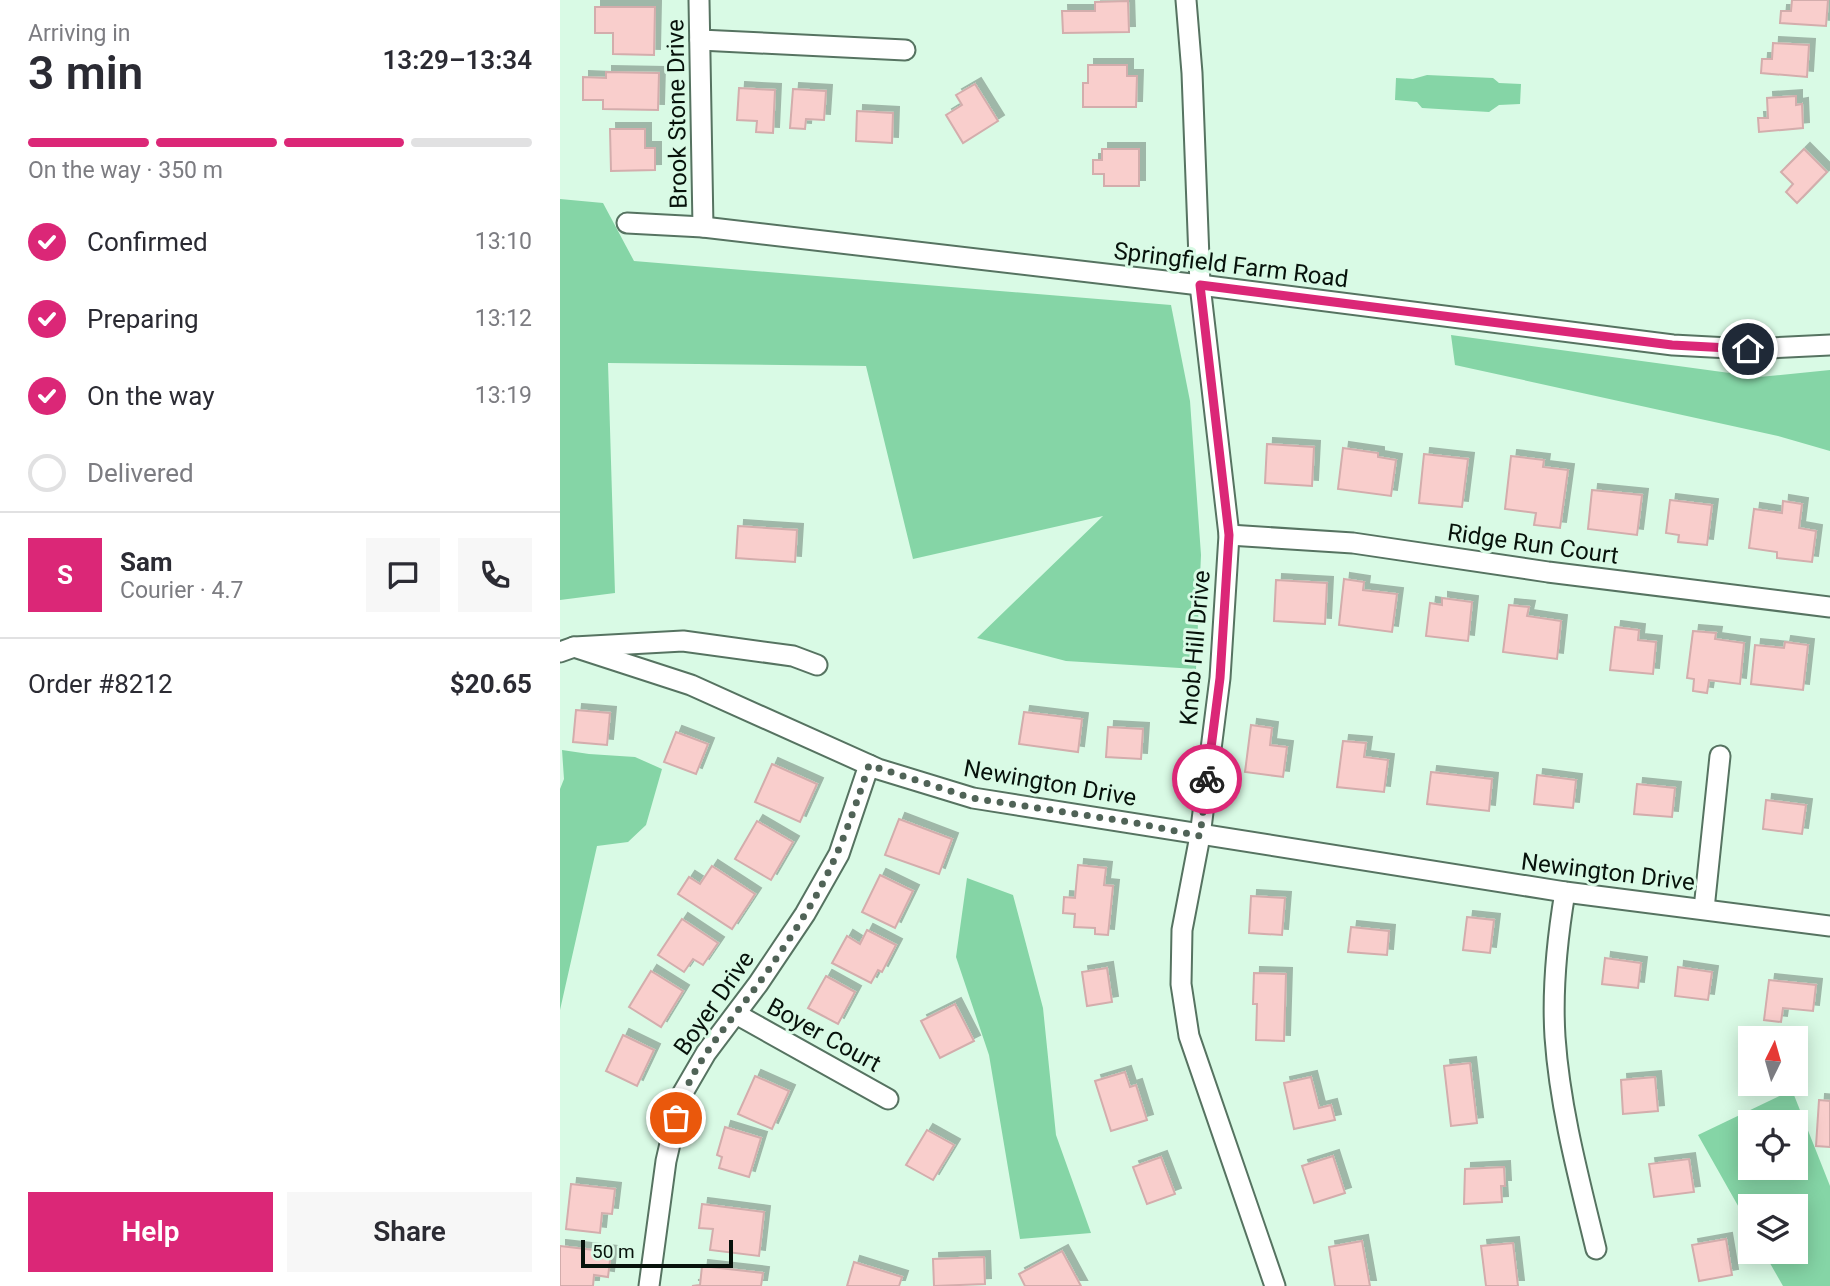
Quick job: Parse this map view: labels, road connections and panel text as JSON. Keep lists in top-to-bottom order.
{
  "streets": {
    "street": [
      "Brook Stone Drive",
      "Springfield Farm Road",
      "Ridge Run Court",
      "Knob Hill Drive",
      "Newington Drive",
      "Boyer Drive",
      "Boyer Court"
    ]
  },
  "crossings": [
    ["Brook Stone Drive", "Springfield Farm Road"],
    ["Springfield Farm Road", "Knob Hill Drive"],
    ["Ridge Run Court", "Knob Hill Drive"],
    ["Knob Hill Drive", "Newington Drive"],
    ["Newington Drive", "Boyer Drive"],
    ["Boyer Drive", "Boyer Court"]
  ],
  "scale_bar": "50 m",
  "north": "top",
  "page": {
    "heading": ["3 min", "Arriving in", "13:29–13:34"],
    "panel": [
      "Sam",
      "Courier · 4.7",
      "Order #8212",
      "$20.65"
    ],
    "bar": "On the way · 350 m",
    "list": [
      ["Confirmed", "13:10"],
      ["Preparing", "13:12"],
      ["On the way", "13:19"],
      "Delivered"
    ],
    "round": "S",
    "buttons": ["Help", "Share"],
    "scale": "50 m"
  }
}
